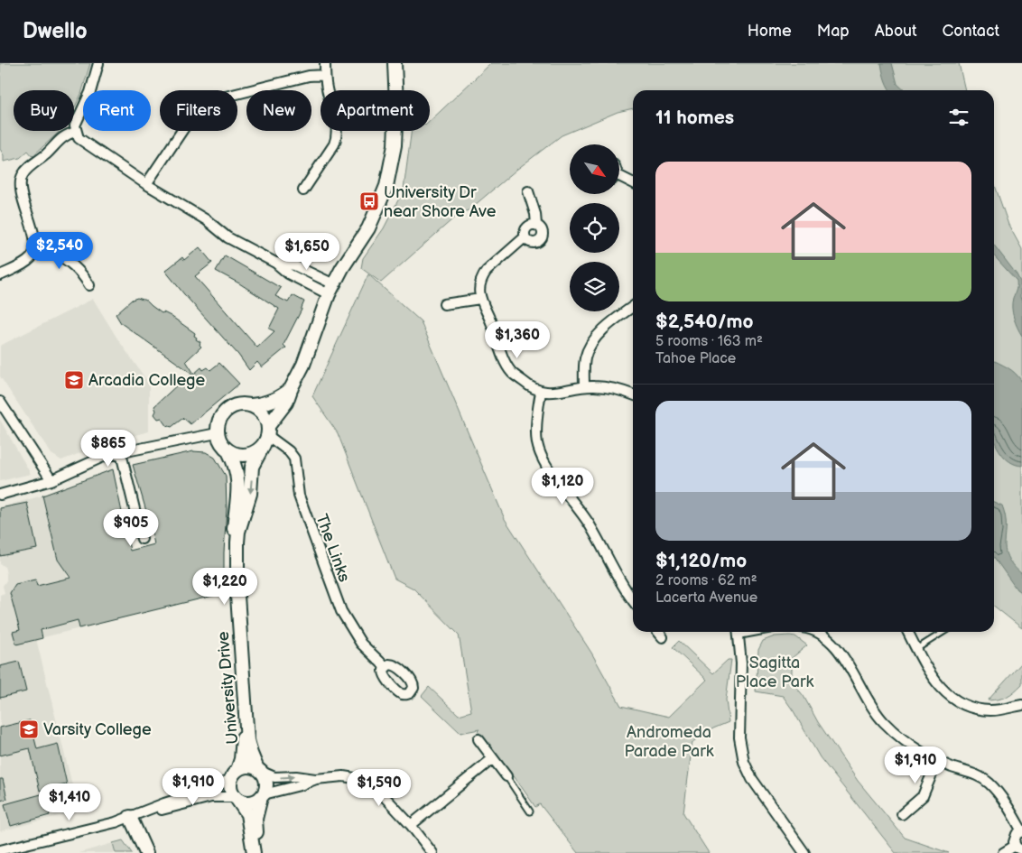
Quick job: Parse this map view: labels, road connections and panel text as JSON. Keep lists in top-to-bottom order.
{
  "streets": {
    "street": ["The Links", "University Drive"]
  },
  "crossings": [
    ["The Links", "University Drive"]
  ],
  "parks": ["Sagitta Place Park", "Andromeda Parade Park"],
  "places": {
    "bus stop": ["University Dr near Shore Ave"],
    "school or university": ["Arcadia College", "Varsity College"]
  },
  "north": "bottom right",
  "page": {
    "header": "Dwello",
    "nav": [
      "Home",
      "Map",
      "About",
      "Contact"
    ],
    "chip": [
      "Buy",
      "Rent",
      "Filters",
      "New",
      "Apartment"
    ],
    "heading": "11 homes",
    "list": [
      {
        "name": "$2,540/mo",
        "note": "5 rooms · 163 m² · Tahoe Place"
      },
      {
        "name": "$1,120/mo",
        "note": "2 rooms · 62 m² · Lacerta Avenue"
      }
    ],
    "price": [
      "$2,540",
      "$1,650",
      "$1,360",
      "$865",
      "$1,120",
      "$905",
      "$1,220",
      "$1,910",
      "$1,910",
      "$1,590",
      "$1,410"
    ]
  }
}
